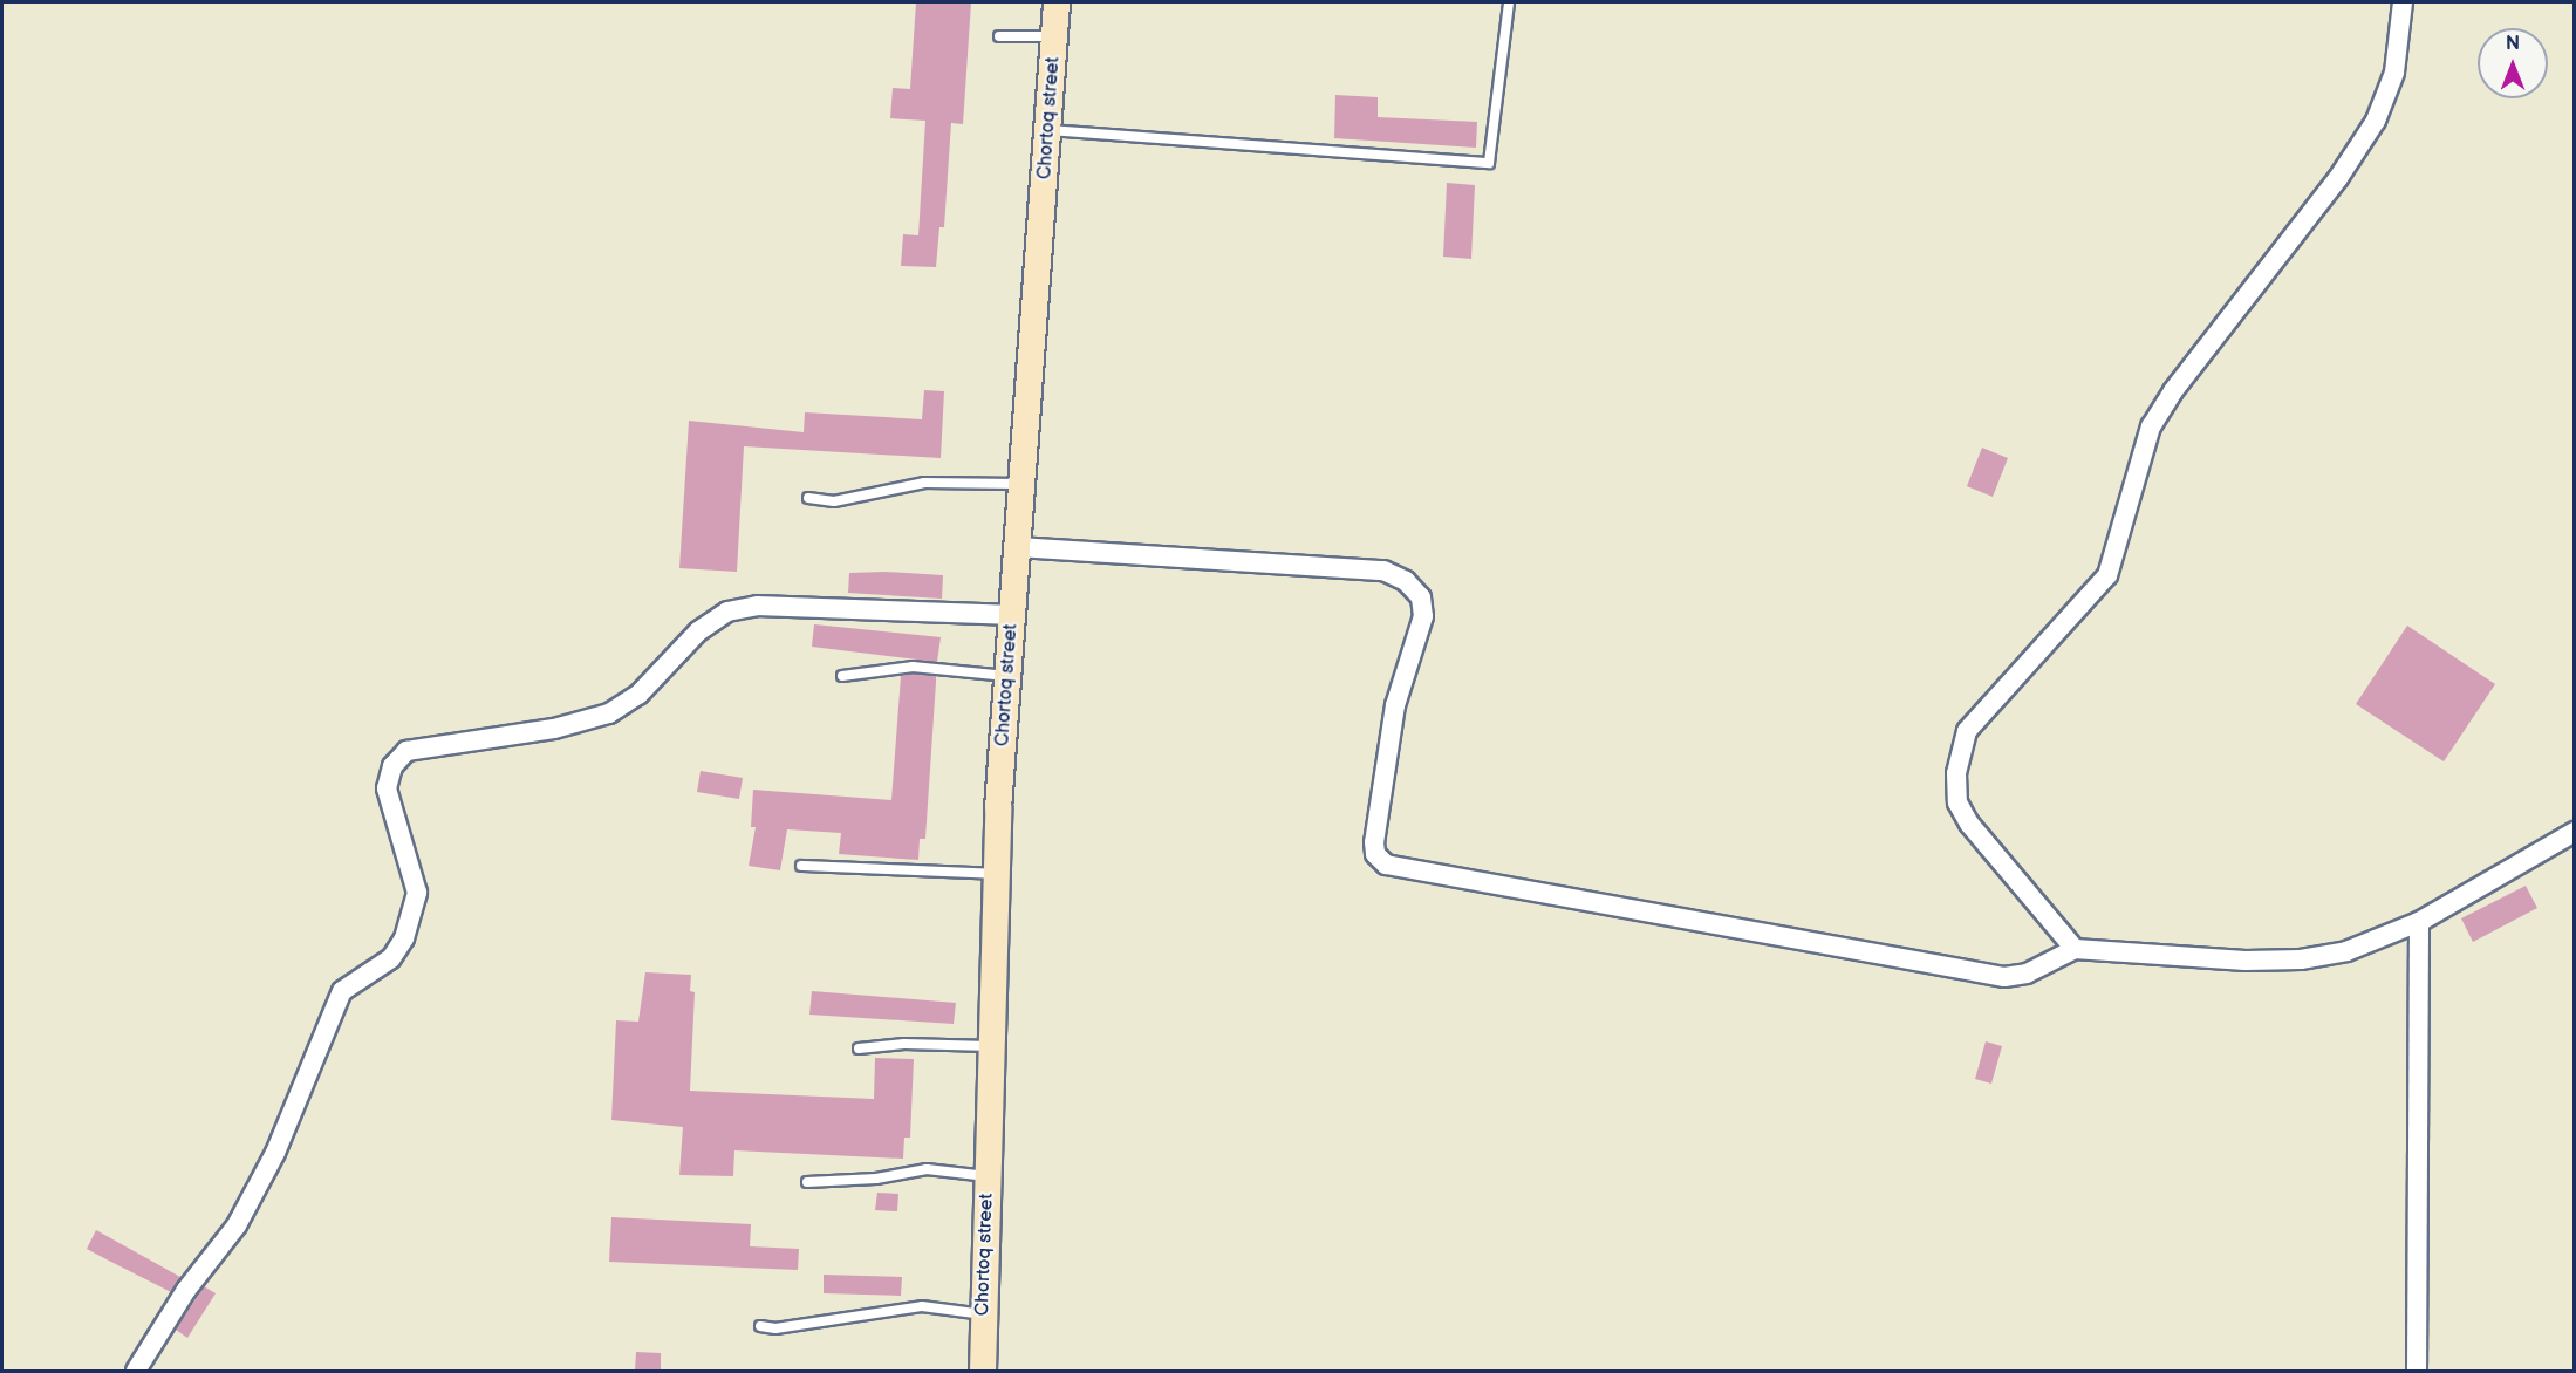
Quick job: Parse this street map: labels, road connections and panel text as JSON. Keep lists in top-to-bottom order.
{
  "streets": {
    "main road": ["Chortoq street"]
  },
  "north": "top"
}
